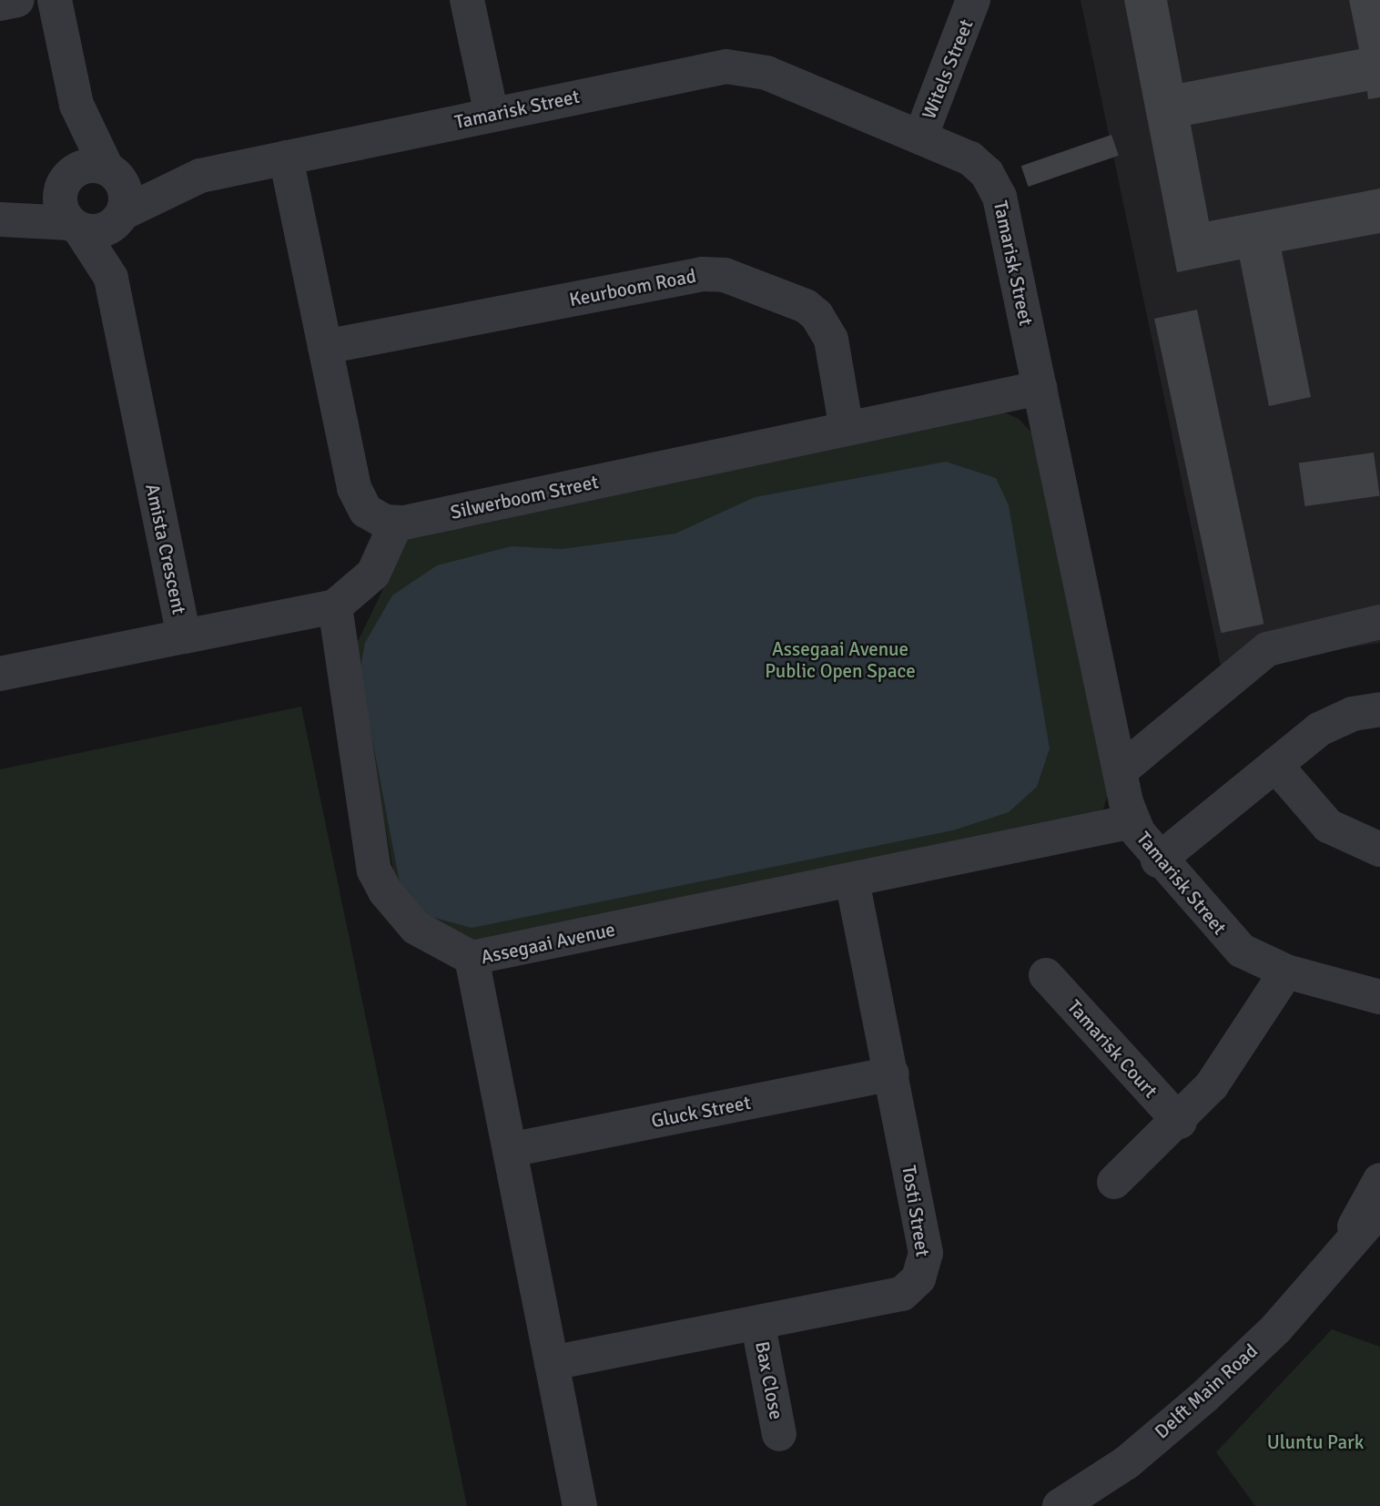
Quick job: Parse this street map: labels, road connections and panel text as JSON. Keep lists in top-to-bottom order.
{
  "streets": {
    "street": [
      "Witels Street",
      "Tamarisk Street",
      "Keurboom Road",
      "Silwerboom Street",
      "Amista Crescent",
      "Assegaai Avenue",
      "Tamarisk Court",
      "Gluck Street",
      "Tosti Street",
      "Bax Close",
      "Delft Main Road"
    ]
  },
  "crossings": [
    ["Witels Street", "Tamarisk Street"],
    ["Tamarisk Street", "Silwerboom Street"],
    ["Tamarisk Street", "Amista Crescent"],
    ["Tamarisk Street", "Assegaai Avenue"],
    ["Keurboom Road", "Silwerboom Street"],
    ["Assegaai Avenue", "Gluck Street"],
    ["Assegaai Avenue", "Tosti Street"],
    ["Gluck Street", "Tosti Street"],
    ["Tosti Street", "Bax Close"]
  ],
  "parks": ["Assegaai Avenue Public Open Space", "Uluntu Park"]
}
